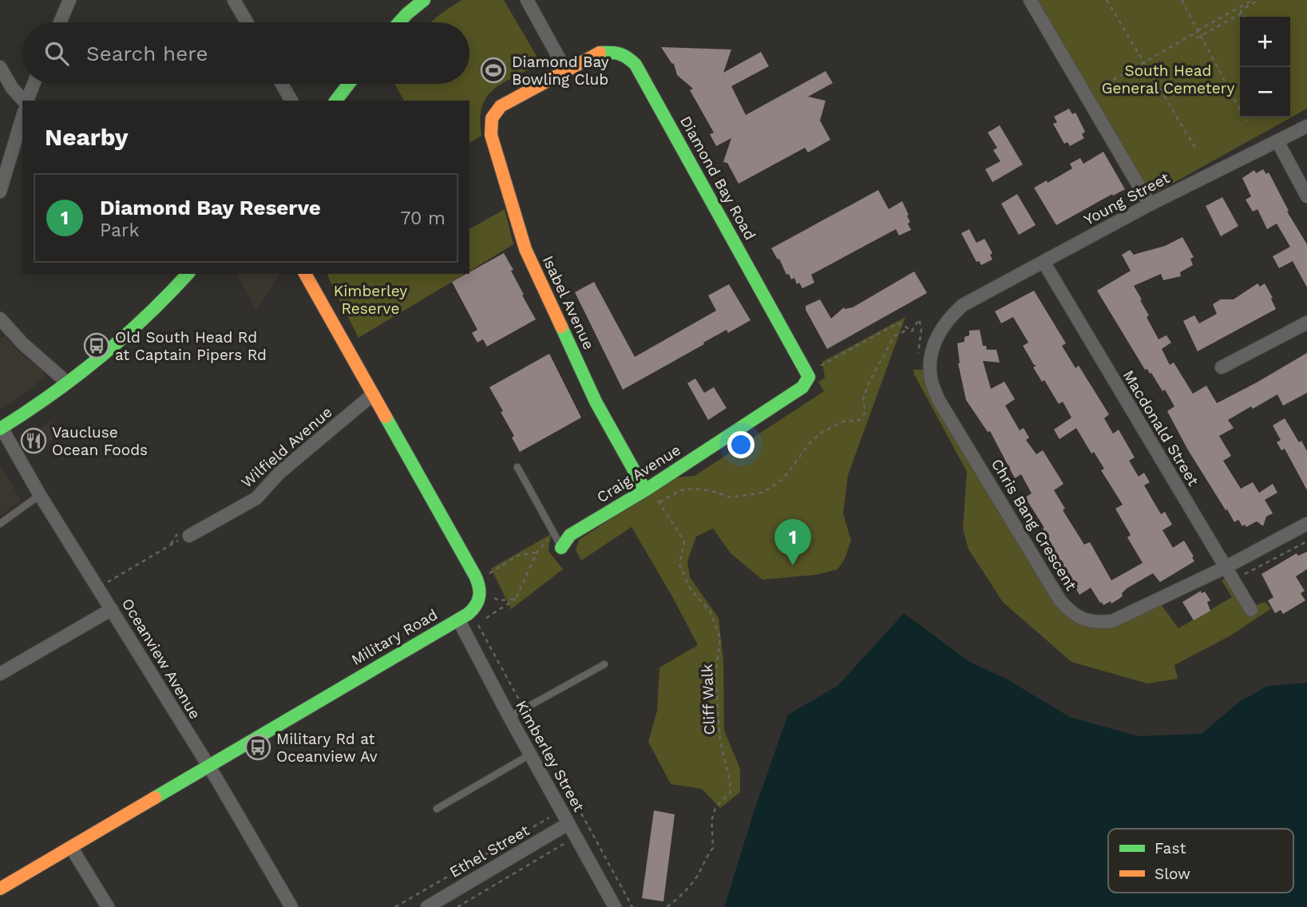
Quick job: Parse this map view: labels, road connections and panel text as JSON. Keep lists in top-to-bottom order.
{
  "streets": {
    "street": [
      "Diamond Bay Road",
      "Young Street",
      "Isabel Avenue",
      "Macdonald Street",
      "Wilfield Avenue",
      "Craig Avenue",
      "Chris Bang Crescent",
      "Military Road",
      "Oceanview Avenue",
      "Kimberley Street",
      "Ethel Street"
    ],
    "path": ["Cliff Walk"]
  },
  "crossings": [
    ["Diamond Bay Road", "Isabel Avenue"],
    ["Diamond Bay Road", "Craig Avenue"],
    ["Young Street", "Macdonald Street"],
    ["Young Street", "Chris Bang Crescent"],
    ["Isabel Avenue", "Craig Avenue"],
    ["Isabel Avenue", "Cliff Walk"],
    ["Macdonald Street", "Chris Bang Crescent"],
    ["Craig Avenue", "Cliff Walk"],
    ["Military Road", "Oceanview Avenue"],
    ["Military Road", "Kimberley Street"],
    ["Kimberley Street", "Ethel Street"]
  ],
  "parks": ["South Head General Cemetery", "Kimberley Reserve"],
  "places": {
    "sports": ["Diamond Bay Bowling Club"],
    "bus stop": ["Old South Head Rd at Captain Pipers Rd", "Military Rd at Oceanview Av"],
    "restaurant": ["Vaucluse Ocean Foods"]
  },
  "legend": ["Fast", "Slow"],
  "page": {
    "map_buttons": ["+", "−"],
    "search": "Search here",
    "heading": "Nearby",
    "list": [
      {
        "mark": "1",
        "name": "Diamond Bay Reserve",
        "note": "Park",
        "value": "70 m"
      }
    ],
    "pins": "1"
  }
}
